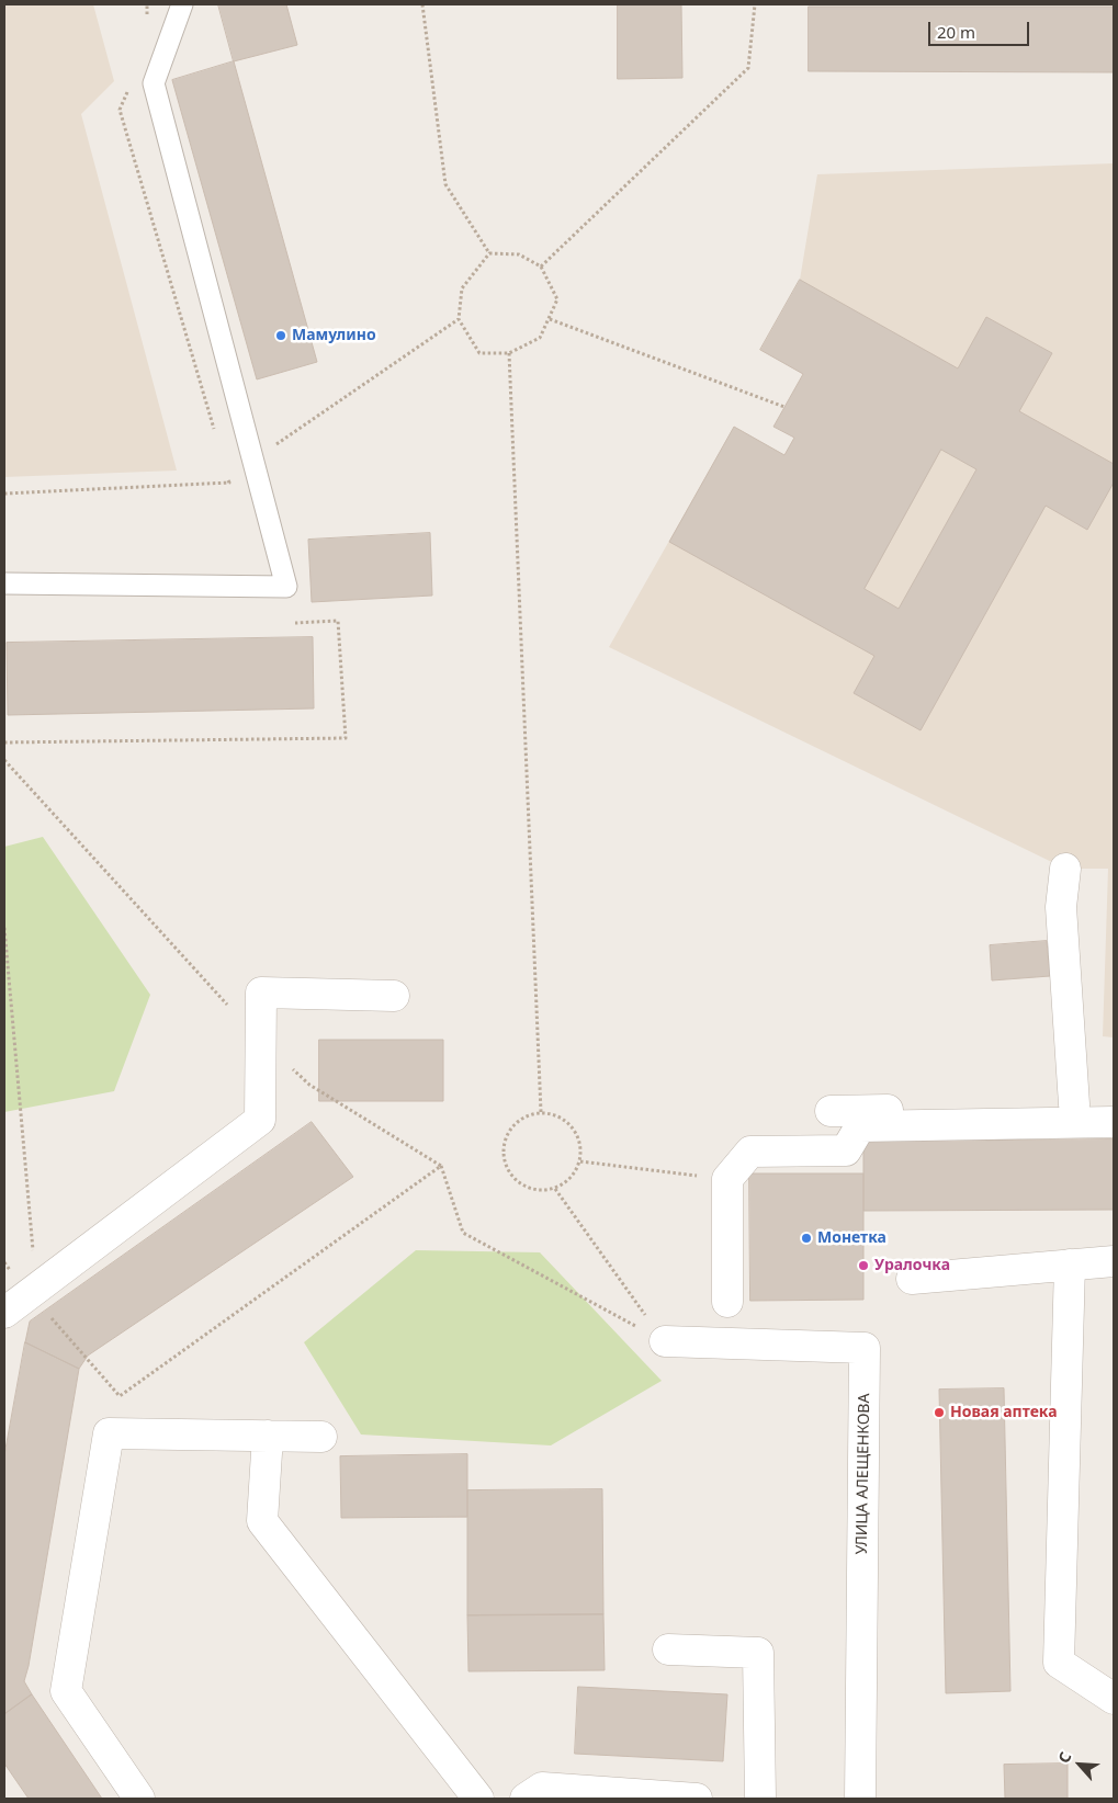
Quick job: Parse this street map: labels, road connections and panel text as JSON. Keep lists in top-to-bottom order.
{
  "streets": {
    "street": ["УЛИЦА АЛЕЩЕНКОВА"]
  },
  "places": [
    "Мамулино",
    "Монетка",
    "Уралочка",
    "Новая аптека"
  ],
  "scale_bar": "20 m",
  "north": "top left"
}
